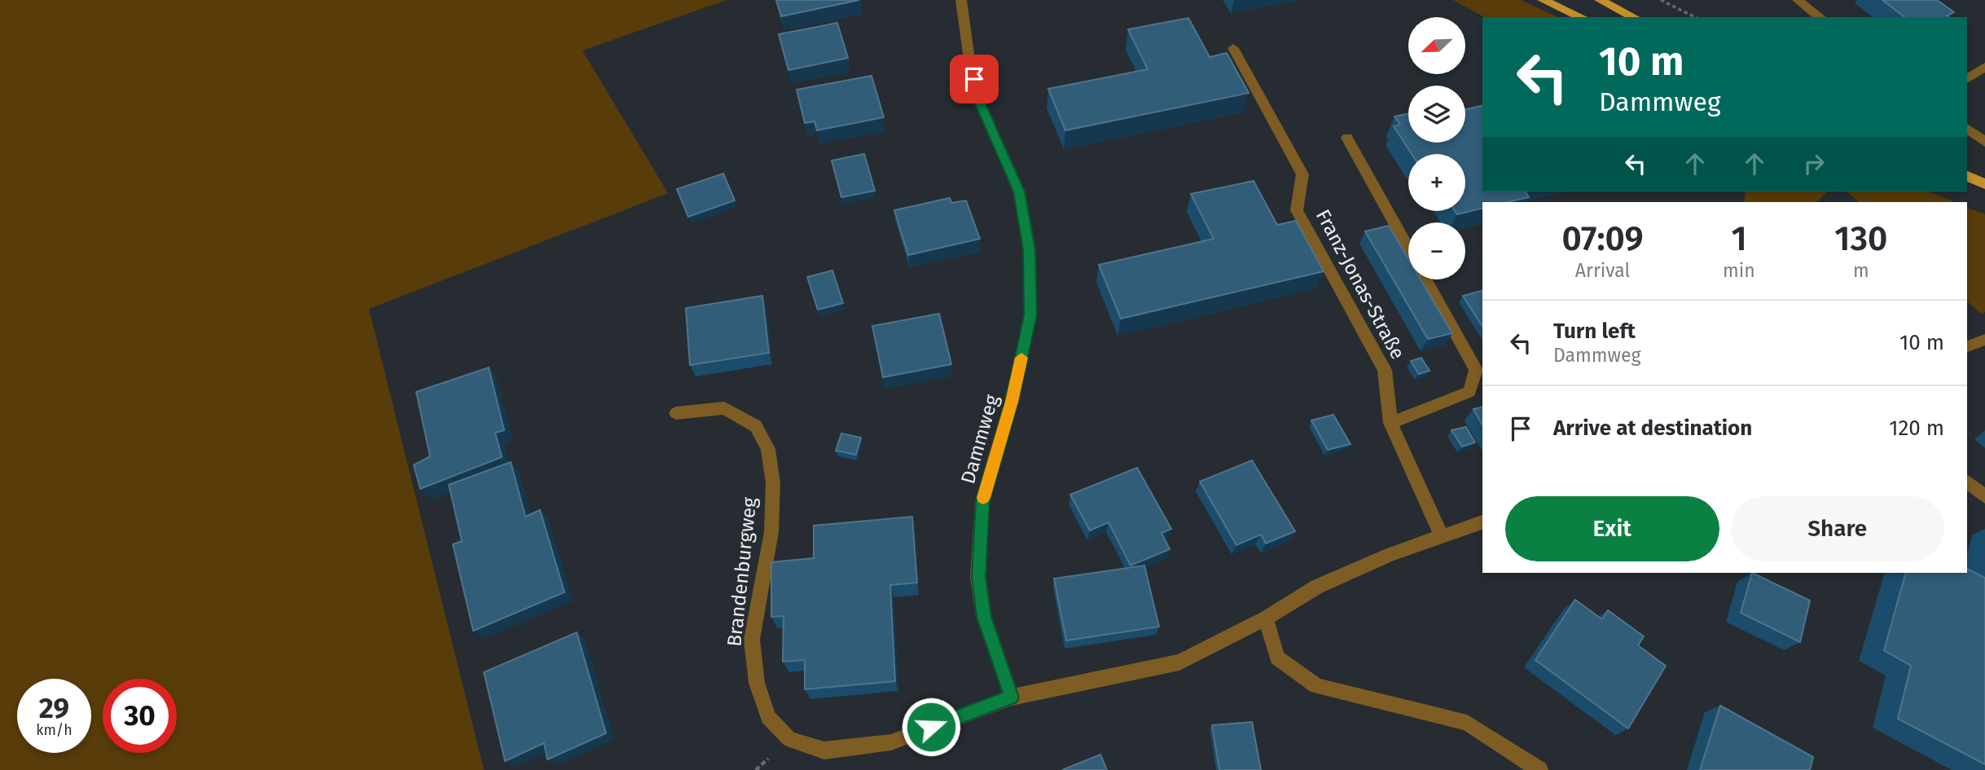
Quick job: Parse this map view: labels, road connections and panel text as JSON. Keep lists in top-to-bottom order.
{
  "streets": {
    "street": ["Franz-Jonas-Straße", "Dammweg", "Brandenburgweg"]
  },
  "crossings": [
    ["Dammweg", "Brandenburgweg"]
  ],
  "north": "bottom left",
  "page": {
    "map_buttons": ["+", "−"],
    "turn": ["10 m", "Dammweg"],
    "eta": [
      "07:09",
      "Arrival",
      "1",
      "min",
      "130",
      "m"
    ],
    "list": [
      {
        "name": "Turn left",
        "note": "Dammweg",
        "value": "10 m"
      },
      {
        "name": "Arrive at destination",
        "value": "120 m"
      }
    ],
    "buttons": ["Exit", "Share"],
    "speed": "29 km/h",
    "limit": "30"
  }
}
